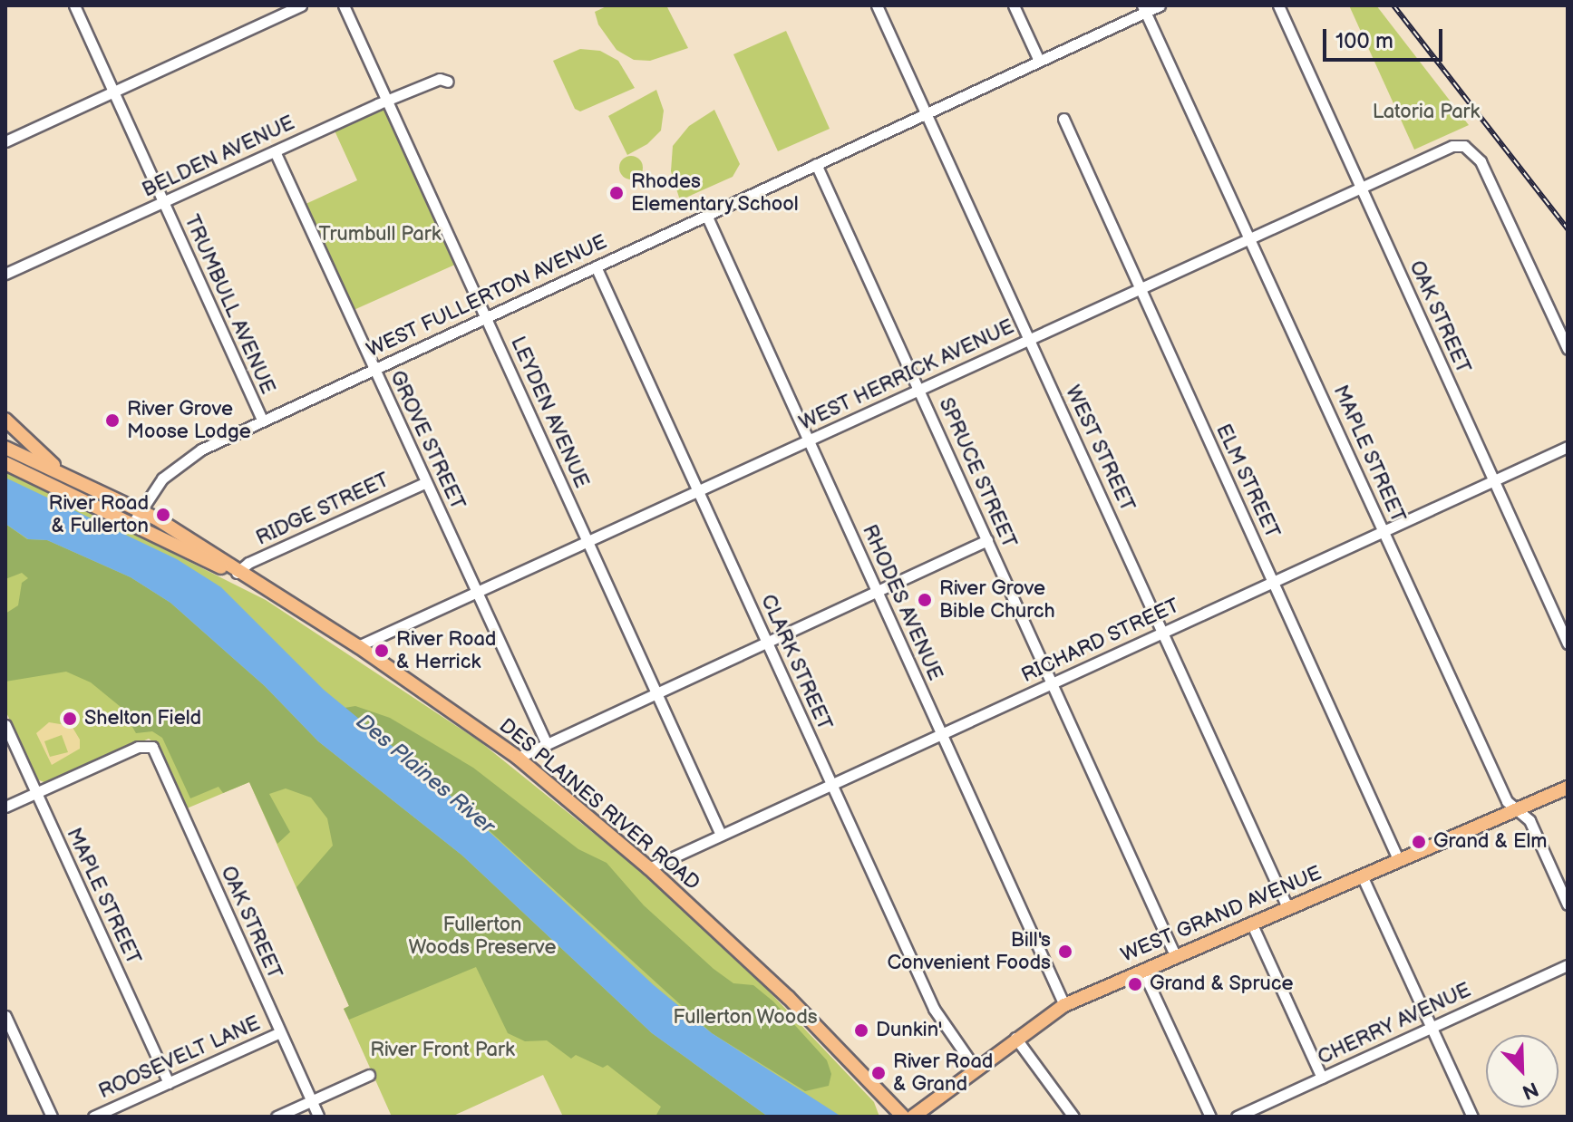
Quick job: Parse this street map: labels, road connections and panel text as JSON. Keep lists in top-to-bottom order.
{
  "streets": {
    "main road": ["DES PLAINES RIVER ROAD", "WEST GRAND AVENUE"],
    "street": [
      "BELDEN AVENUE",
      "WEST FULLERTON AVENUE",
      "TRUMBULL AVENUE",
      "OAK STREET",
      "WEST HERRICK AVENUE",
      "LEYDEN AVENUE",
      "GROVE STREET",
      "WEST STREET",
      "MAPLE STREET",
      "SPRUCE STREET",
      "ELM STREET",
      "RIDGE STREET",
      "RHODES AVENUE",
      "RICHARD STREET",
      "CLARK STREET",
      "CHERRY AVENUE",
      "ROOSEVELT LANE"
    ]
  },
  "crossings": [
    ["BELDEN AVENUE", "TRUMBULL AVENUE"],
    ["BELDEN AVENUE", "LEYDEN AVENUE"],
    ["BELDEN AVENUE", "GROVE STREET"],
    ["WEST FULLERTON AVENUE", "TRUMBULL AVENUE"],
    ["WEST FULLERTON AVENUE", "LEYDEN AVENUE"],
    ["WEST FULLERTON AVENUE", "GROVE STREET"],
    ["WEST FULLERTON AVENUE", "WEST STREET"],
    ["WEST FULLERTON AVENUE", "MAPLE STREET"],
    ["WEST FULLERTON AVENUE", "SPRUCE STREET"],
    ["WEST FULLERTON AVENUE", "RHODES AVENUE"],
    ["WEST FULLERTON AVENUE", "CLARK STREET"],
    ["WEST FULLERTON AVENUE", "DES PLAINES RIVER ROAD"],
    ["OAK STREET", "WEST HERRICK AVENUE"],
    ["OAK STREET", "MAPLE STREET"],
    ["OAK STREET", "RICHARD STREET"],
    ["OAK STREET", "ROOSEVELT LANE"],
    ["WEST HERRICK AVENUE", "LEYDEN AVENUE"],
    ["WEST HERRICK AVENUE", "GROVE STREET"],
    ["WEST HERRICK AVENUE", "WEST STREET"],
    ["WEST HERRICK AVENUE", "MAPLE STREET"],
    ["WEST HERRICK AVENUE", "SPRUCE STREET"],
    ["WEST HERRICK AVENUE", "ELM STREET"],
    ["WEST HERRICK AVENUE", "RHODES AVENUE"],
    ["WEST HERRICK AVENUE", "CLARK STREET"],
    ["WEST HERRICK AVENUE", "DES PLAINES RIVER ROAD"],
    ["LEYDEN AVENUE", "RICHARD STREET"],
    ["GROVE STREET", "RIDGE STREET"],
    ["WEST STREET", "RICHARD STREET"],
    ["WEST STREET", "WEST GRAND AVENUE"],
    ["MAPLE STREET", "RICHARD STREET"],
    ["MAPLE STREET", "WEST GRAND AVENUE"],
    ["MAPLE STREET", "ROOSEVELT LANE"],
    ["SPRUCE STREET", "RICHARD STREET"],
    ["SPRUCE STREET", "WEST GRAND AVENUE"],
    ["ELM STREET", "RICHARD STREET"],
    ["ELM STREET", "WEST GRAND AVENUE"],
    ["RIDGE STREET", "DES PLAINES RIVER ROAD"],
    ["RHODES AVENUE", "RICHARD STREET"],
    ["RHODES AVENUE", "WEST GRAND AVENUE"],
    ["RICHARD STREET", "CLARK STREET"],
    ["RICHARD STREET", "DES PLAINES RIVER ROAD"],
    ["CLARK STREET", "WEST GRAND AVENUE"]
  ],
  "water": ["Des Plaines River"],
  "parks": [
    "Latoria Park",
    "Trumbull Park",
    "Fullerton Woods Preserve",
    "Fullerton Woods",
    "River Front Park"
  ],
  "places": [
    "Rhodes Elementary School",
    "River Grove Moose Lodge",
    "River Road & Fullerton",
    "River Grove Bible Church",
    "River Road & Herrick",
    "Shelton Field",
    "Grand & Elm",
    "Bill's Convenient Foods",
    "Grand & Spruce",
    "Dunkin'",
    "River Road & Grand"
  ],
  "scale_bar": "100 m",
  "north": "bottom right"
}
